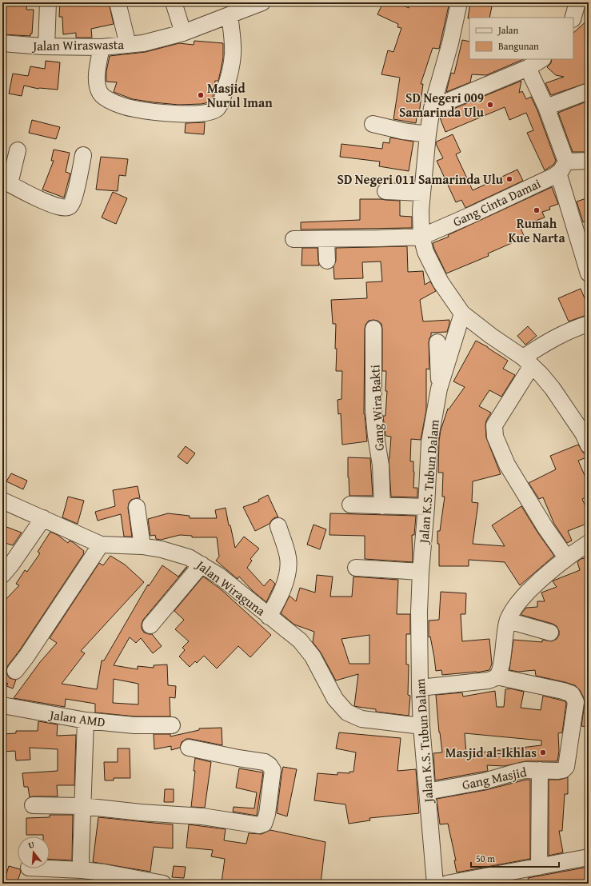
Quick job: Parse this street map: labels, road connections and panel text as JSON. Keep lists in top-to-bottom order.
{
  "streets": {
    "street": [
      "Jalan Wiraswasta",
      "Gang Cinta Damai",
      "Gang Wira Bakti",
      "Jalan K.S. Tubun Dalam",
      "Jalan Wiraguna",
      "Jalan AMD",
      "Gang Masjid"
    ]
  },
  "crossings": [
    ["Jalan K.S. Tubun Dalam", "Jalan Wiraguna"],
    ["Jalan K.S. Tubun Dalam", "Gang Masjid"]
  ],
  "places": [
    "Masjid Nurul Iman",
    "SD Negeri 009 Samarinda Ulu",
    "SD Negeri 011 Samarinda Ulu",
    "Rumah Kue Narta",
    "Masjid al-Ikhlas"
  ],
  "legend": ["Jalan", "Bangunan"],
  "scale_bar": "50 m",
  "north": "top"
}
